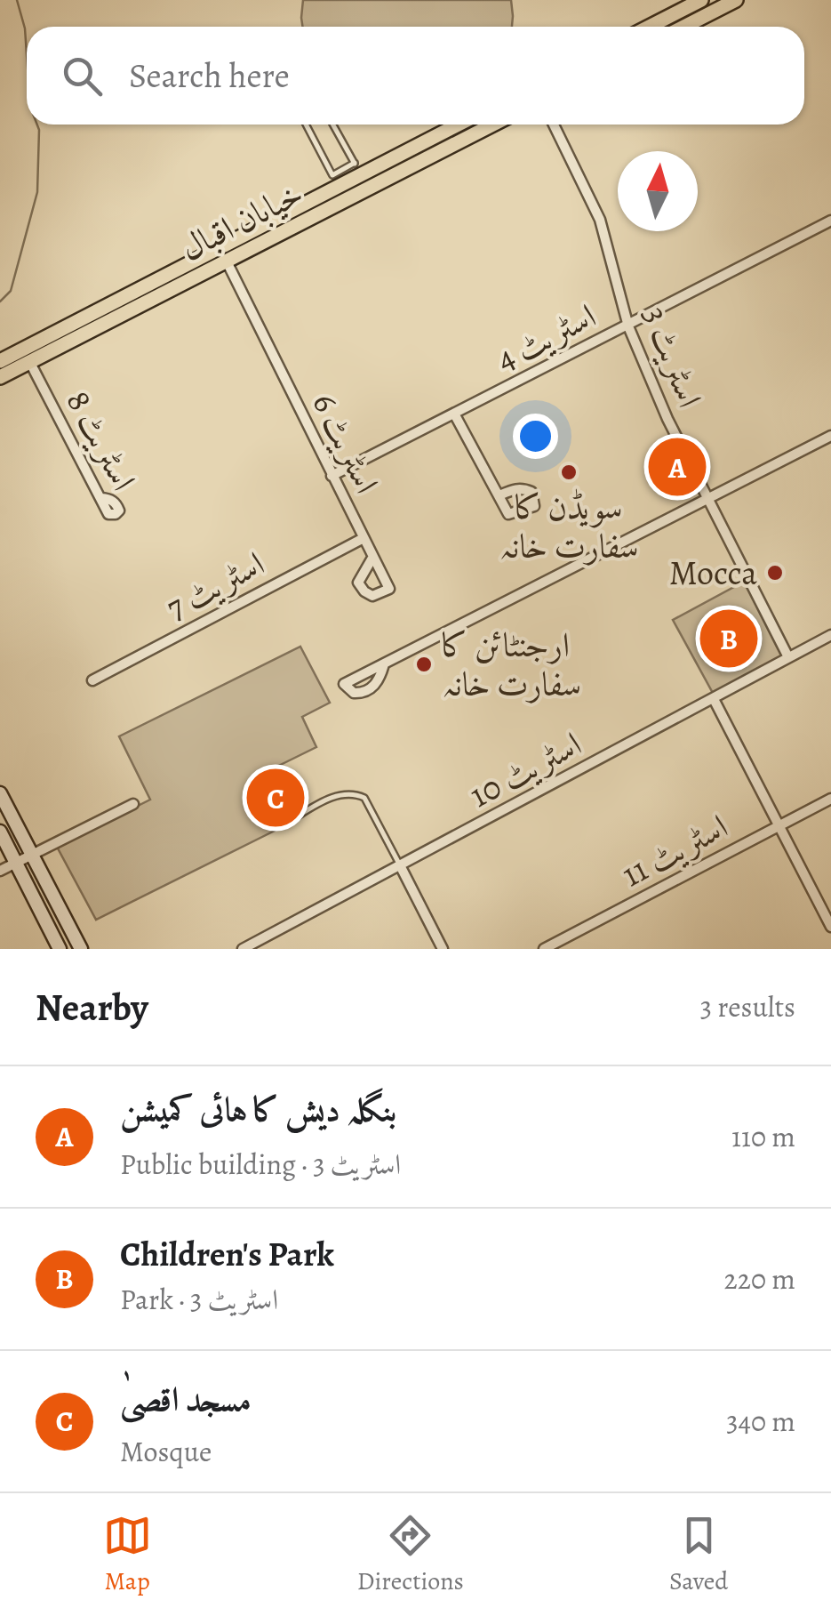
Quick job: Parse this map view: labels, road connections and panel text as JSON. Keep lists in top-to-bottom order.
{
  "streets": {
    "main road": ["خیابان اقبال"],
    "street": [
      "اسٹریٹ 4",
      "اسٹریٹ 3",
      "اسٹریٹ 8",
      "اسٹریٹ 6",
      "اسٹریٹ 7",
      "اسٹریٹ 10",
      "اسٹریٹ 11"
    ]
  },
  "crossings": [
    ["خیابان اقبال", "اسٹریٹ 8"],
    ["خیابان اقبال", "اسٹریٹ 6"],
    ["اسٹریٹ 4", "اسٹریٹ 3"],
    ["اسٹریٹ 4", "اسٹریٹ 6"],
    ["اسٹریٹ 3", "اسٹریٹ 10"],
    ["اسٹریٹ 6", "اسٹریٹ 7"]
  ],
  "places": ["سویڈن کا سفارت خانہ", "Mocca", "ارجنٹائن کا سفارت خانہ"],
  "north": "top",
  "page": {
    "search": "Search here",
    "pins": ["A", "B", "C"],
    "heading": ["Nearby", "3 results"],
    "list": [
      {
        "mark": "A",
        "name": "بنگلہ دیش کا ہائی کمیشن",
        "note": "Public building · اسٹریٹ 3",
        "value": "110 m"
      },
      {
        "mark": "B",
        "name": "Children's Park",
        "note": "Park · اسٹریٹ 3",
        "value": "220 m"
      },
      {
        "mark": "C",
        "name": "مسجد اقصیٰ",
        "note": "Mosque",
        "value": "340 m"
      }
    ],
    "nav": ["Map", "Directions", "Saved"]
  }
}
